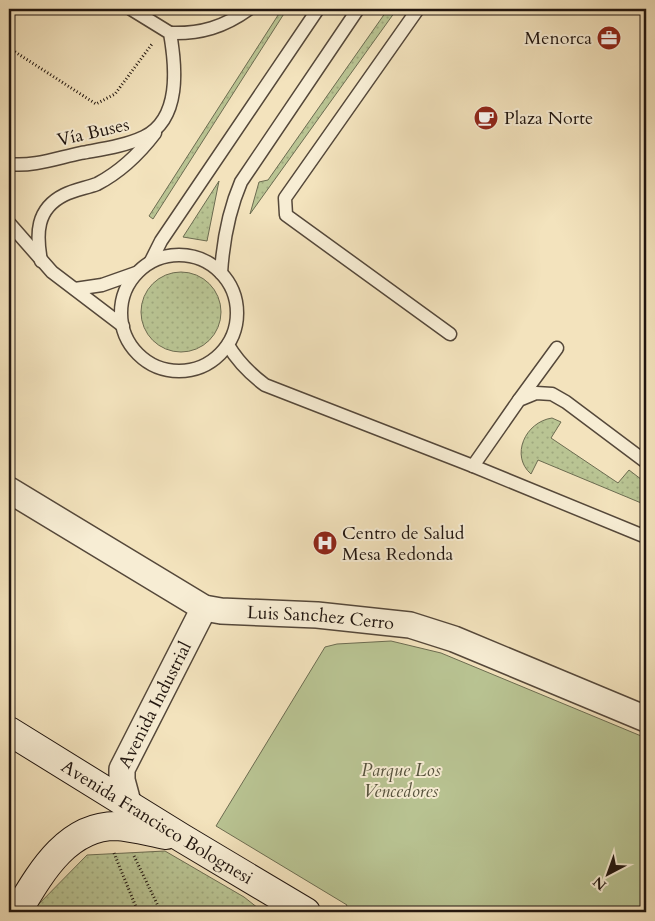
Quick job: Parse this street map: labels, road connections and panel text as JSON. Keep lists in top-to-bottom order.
{
  "streets": {
    "main road": ["Avenida Francisco Bolognesi"],
    "street": ["Luis Sanchez Cerro", "Avenida Industrial"],
    "lane": ["Vía Buses"]
  },
  "crossings": [
    ["Luis Sanchez Cerro", "Avenida Industrial"],
    ["Avenida Industrial", "Avenida Francisco Bolognesi"]
  ],
  "parks": ["Parque Los Vencedores"],
  "places": {
    "office": ["Menorca"],
    "cafe": ["Plaza Norte"],
    "hospital": ["Centro de Salud Mesa Redonda"]
  },
  "north": "bottom left"
}
